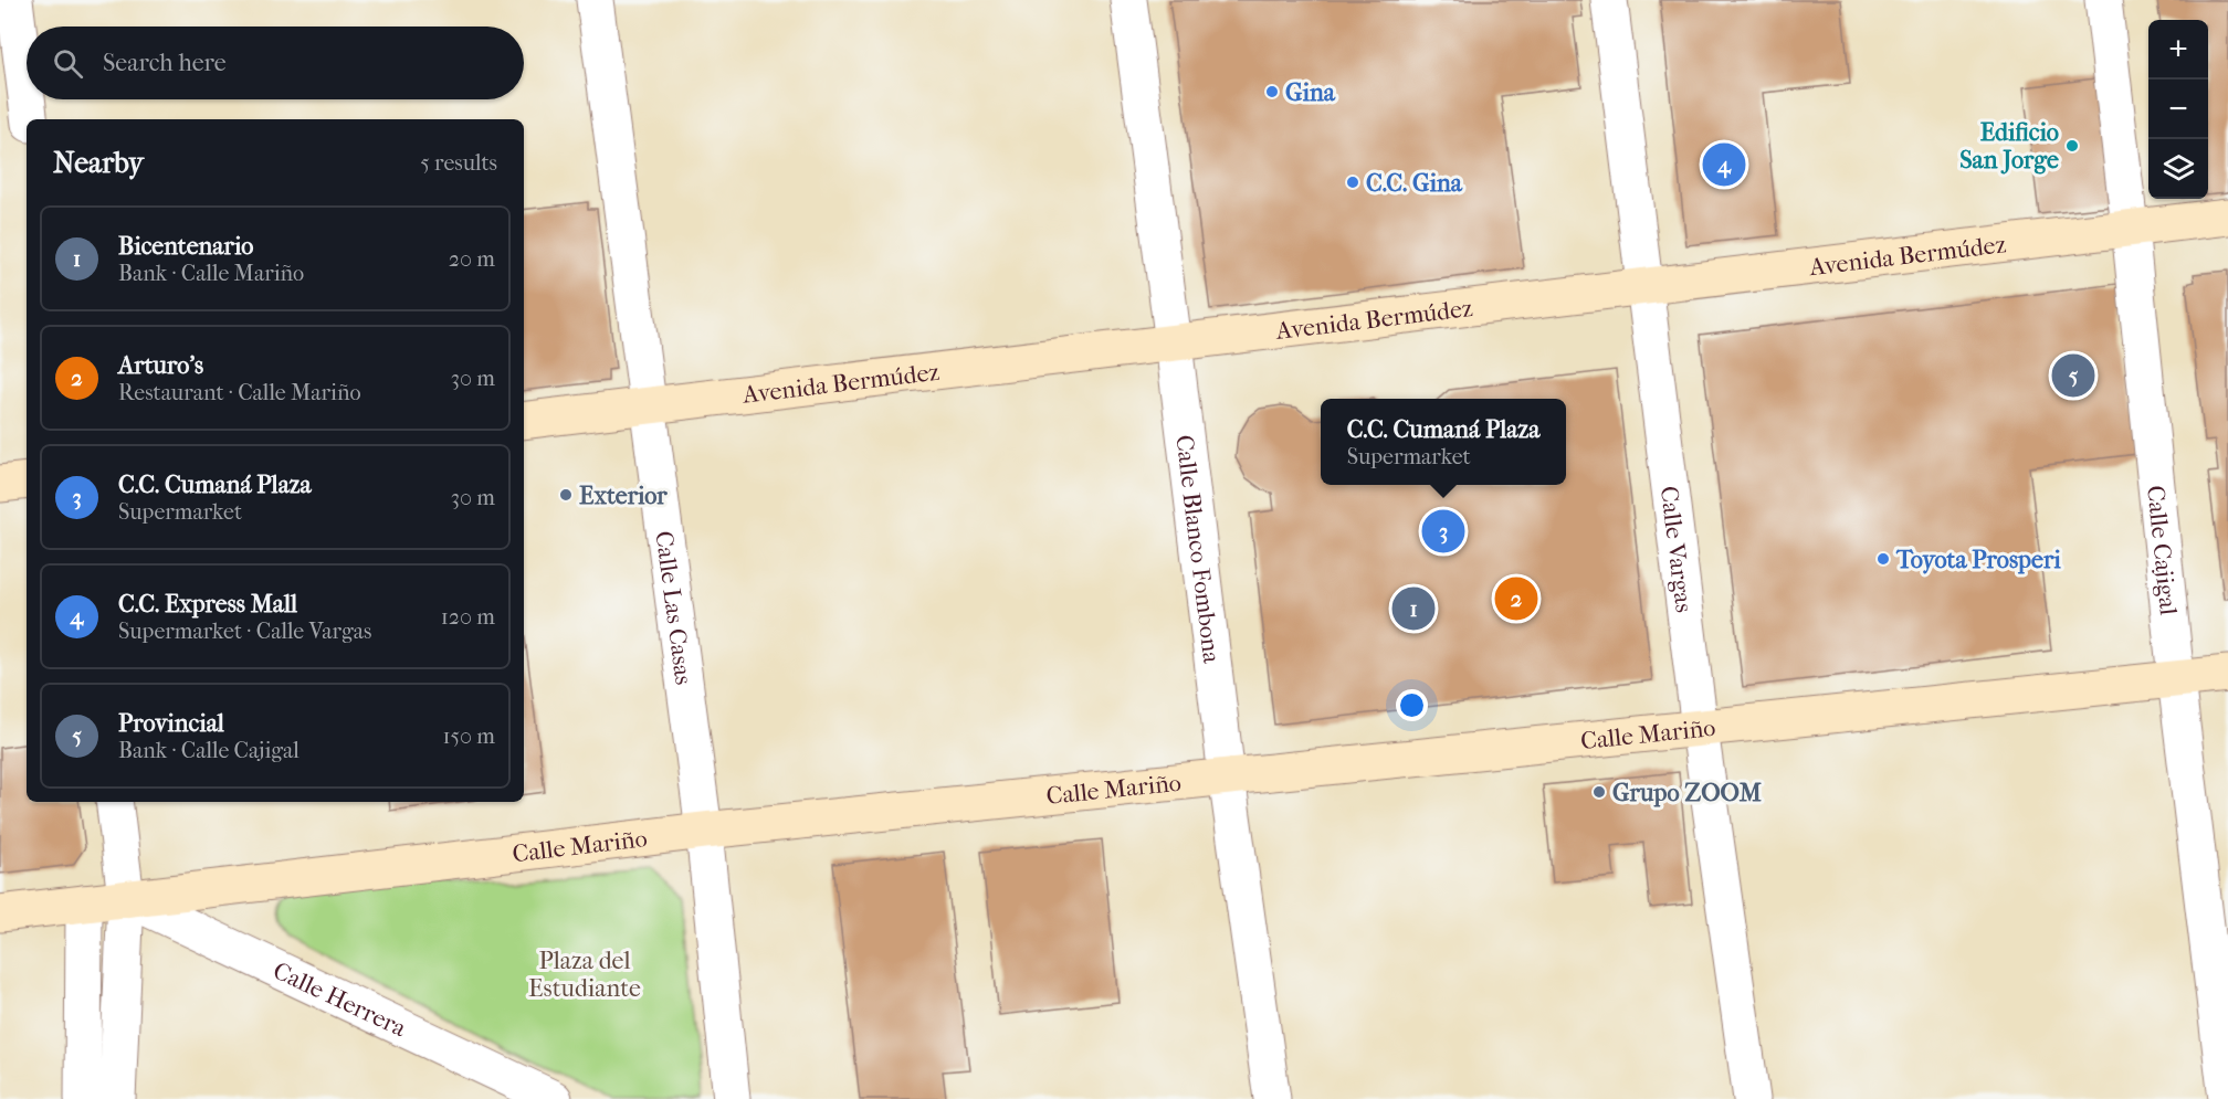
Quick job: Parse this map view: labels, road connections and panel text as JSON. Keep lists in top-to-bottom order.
{
  "streets": {
    "street": [
      "Avenida Bermúdez",
      "Calle Blanco Fombona",
      "Calle Vargas",
      "Calle Cajigal",
      "Calle Las Casas",
      "Calle Mariño",
      "Calle Herrera"
    ]
  },
  "crossings": [
    ["Avenida Bermúdez", "Calle Blanco Fombona"],
    ["Avenida Bermúdez", "Calle Vargas"],
    ["Avenida Bermúdez", "Calle Cajigal"],
    ["Avenida Bermúdez", "Calle Las Casas"],
    ["Calle Blanco Fombona", "Calle Mariño"],
    ["Calle Vargas", "Calle Mariño"],
    ["Calle Cajigal", "Calle Mariño"],
    ["Calle Las Casas", "Calle Mariño"],
    ["Calle Mariño", "Calle Herrera"]
  ],
  "parks": ["Plaza del Estudiante"],
  "places": [
    "Gina",
    "Edificio San Jorge",
    "C.C. Gina",
    "Exterior",
    "Toyota Prosperi",
    "Grupo ZOOM"
  ],
  "page": {
    "map_buttons": ["+", "−"],
    "search": "Search here",
    "heading": ["Nearby", "5 results"],
    "pins": [
      "4",
      "5",
      "3",
      "2",
      "1"
    ],
    "list": [
      {
        "mark": "1",
        "name": "Bicentenario",
        "note": "Bank · Calle Mariño",
        "value": "20 m"
      },
      {
        "mark": "2",
        "name": "Arturo's",
        "note": "Restaurant · Calle Mariño",
        "value": "30 m"
      },
      {
        "mark": "3",
        "name": "C.C. Cumaná Plaza",
        "note": "Supermarket",
        "value": "30 m"
      },
      {
        "mark": "4",
        "name": "C.C. Express Mall",
        "note": "Supermarket · Calle Vargas",
        "value": "120 m"
      },
      {
        "mark": "5",
        "name": "Provincial",
        "note": "Bank · Calle Cajigal",
        "value": "150 m"
      }
    ],
    "popup": ["C.C. Cumaná Plaza", "Supermarket"]
  }
}
